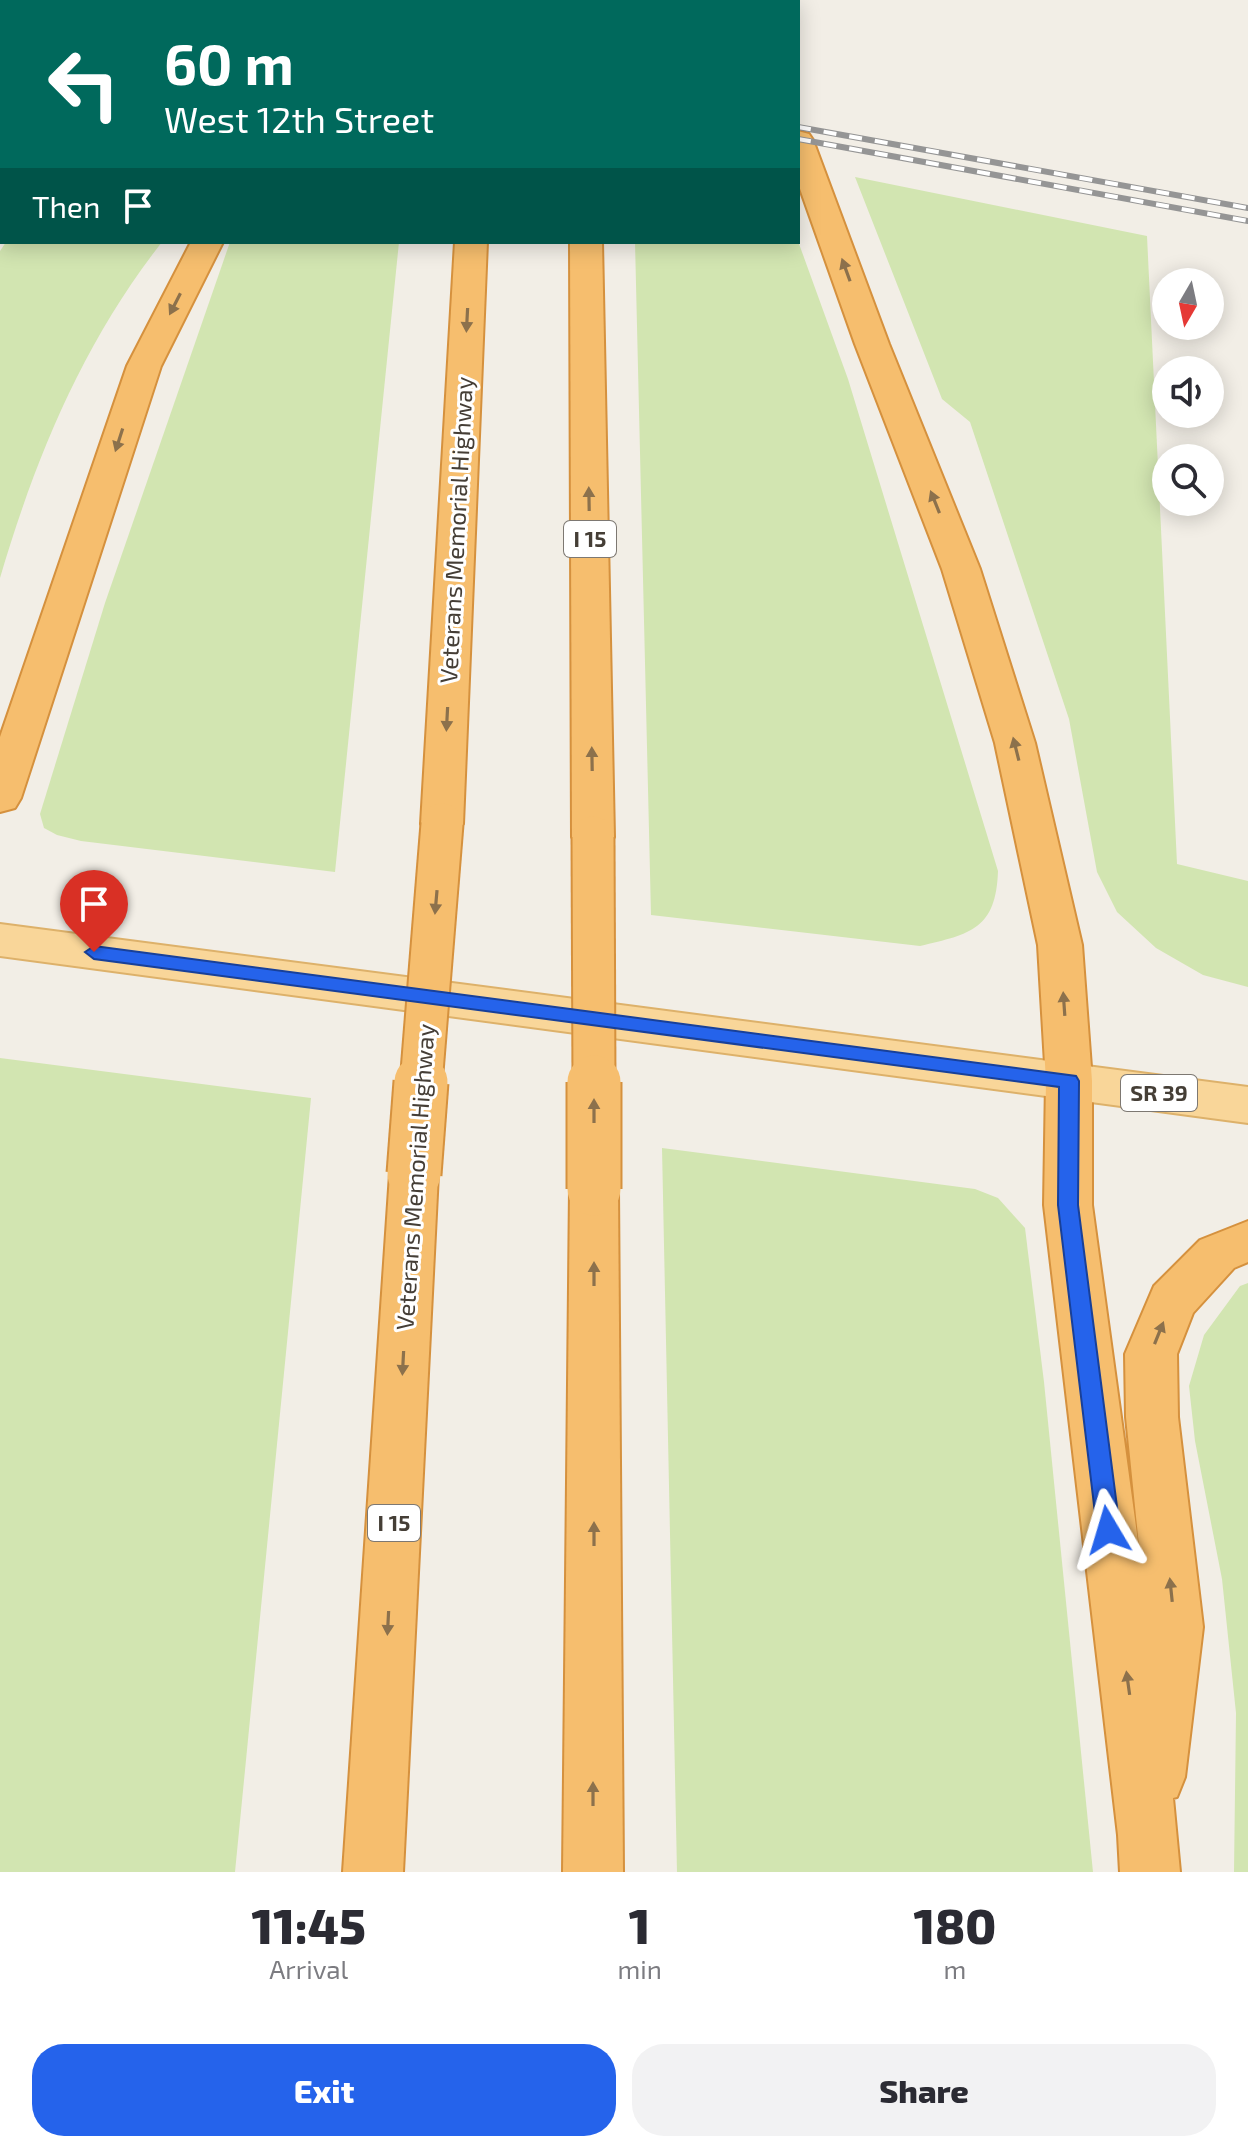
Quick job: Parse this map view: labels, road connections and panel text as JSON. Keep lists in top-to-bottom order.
{
  "streets": {
    "highway": ["Veterans Memorial Highway", "I 15"],
    "main road": ["SR 39"]
  },
  "north": "bottom",
  "page": {
    "turn": ["60 m", "West 12th Street"],
    "then": "Then",
    "eta": [
      "11:45",
      "Arrival",
      "1",
      "min",
      "180",
      "m"
    ],
    "buttons": ["Exit", "Share"]
  }
}
